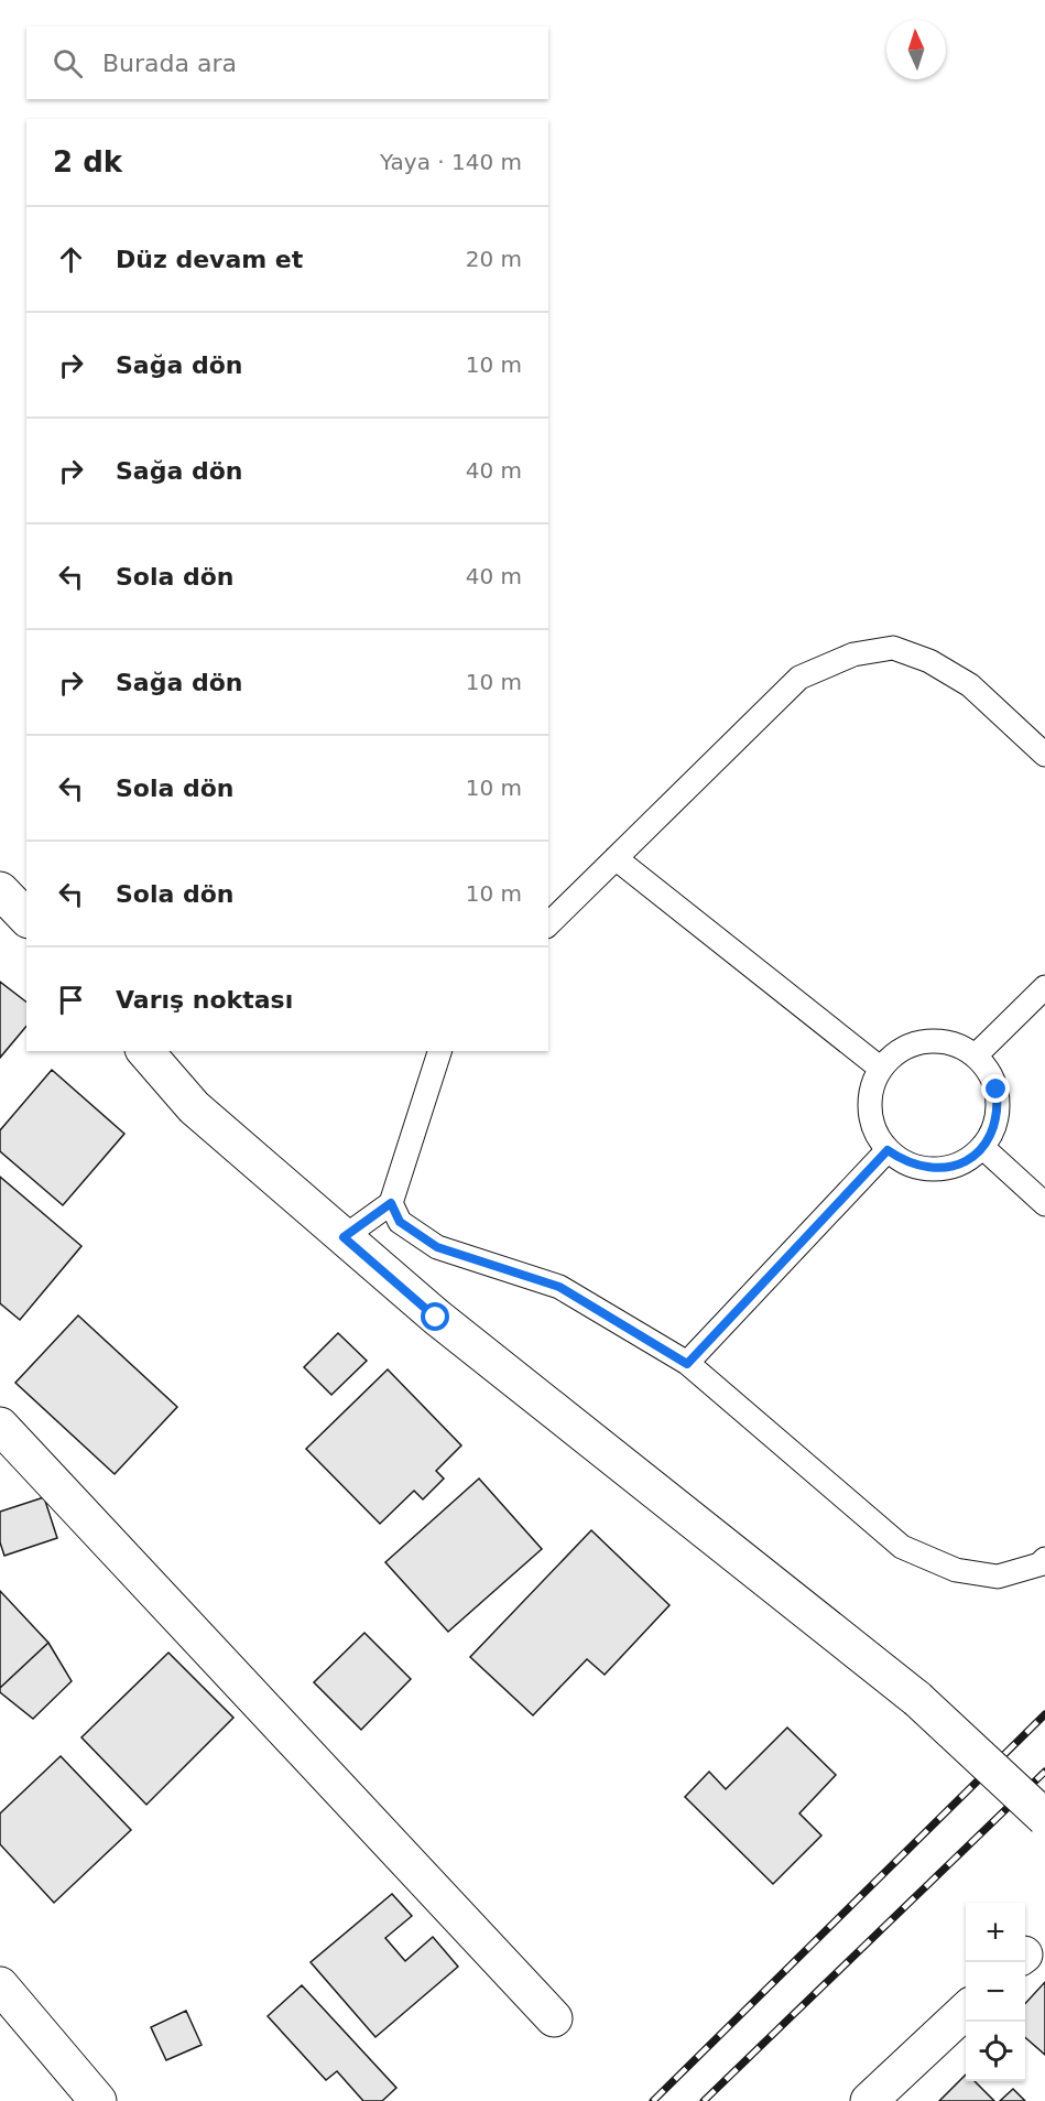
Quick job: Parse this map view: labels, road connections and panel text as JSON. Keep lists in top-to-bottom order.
{
  "north": "top",
  "page": {
    "search": "Burada ara",
    "heading": ["2 dk", "Yaya · 140 m"],
    "list": [
      ["Düz devam et", "20 m"],
      ["Sağa dön", "10 m"],
      ["Sağa dön", "40 m"],
      ["Sola dön", "40 m"],
      ["Sağa dön", "10 m"],
      ["Sola dön", "10 m"],
      ["Sola dön", "10 m"],
      "Varış noktası"
    ],
    "map_buttons": ["+", "−"]
  }
}
